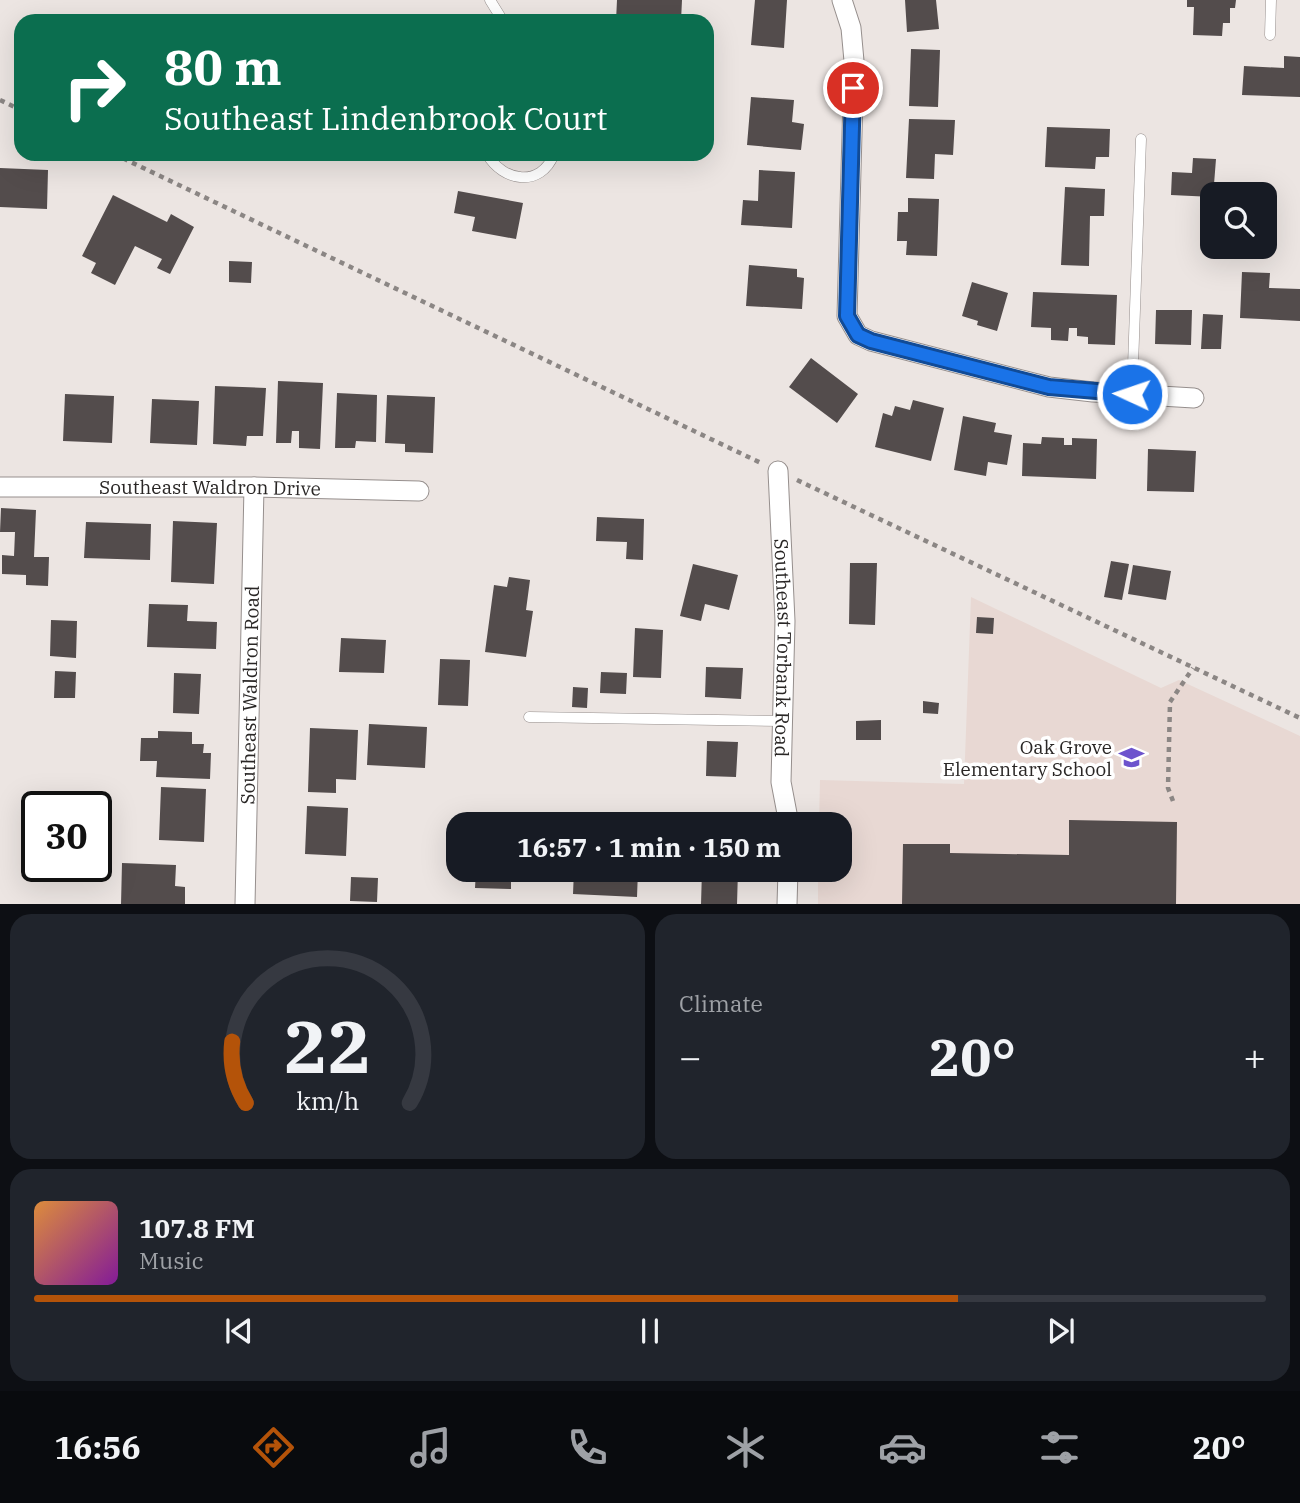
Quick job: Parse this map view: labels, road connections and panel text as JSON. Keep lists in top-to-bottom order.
{
  "streets": {
    "street": ["Southeast Waldron Drive", "Southeast Torbank Road", "Southeast Waldron Road"]
  },
  "crossings": [
    ["Southeast Waldron Drive", "Southeast Waldron Road"]
  ],
  "places": {
    "school or university": ["Oak Grove Elementary School"]
  },
  "page": {
    "turn": ["80 m", "Southeast Lindenbrook Court"],
    "limit": "30",
    "trip": "16:57 · 1 min · 150 m",
    "tile": "Climate",
    "heat": ["−", "20°", "+"],
    "song": ["107.8 FM", "Music"],
    "tabs": ["16:56", "20°"],
    "gauge": ["22", "km/h"]
  }
}
